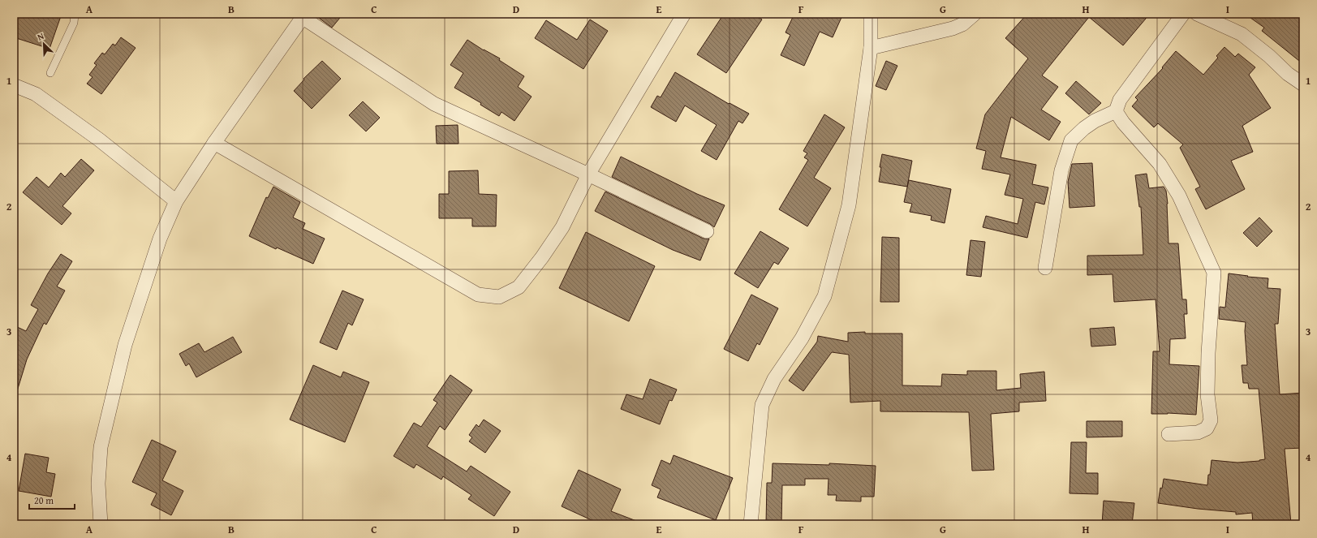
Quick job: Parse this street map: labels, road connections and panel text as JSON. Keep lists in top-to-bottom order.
{
  "scale_bar": "20 m",
  "north": "top left",
  "grid": {
    "columns": [
      "A",
      "B",
      "C",
      "D",
      "E",
      "F",
      "G",
      "H",
      "I"
    ],
    "rows": [
      "1",
      "2",
      "3",
      "4"
    ]
  }
}
